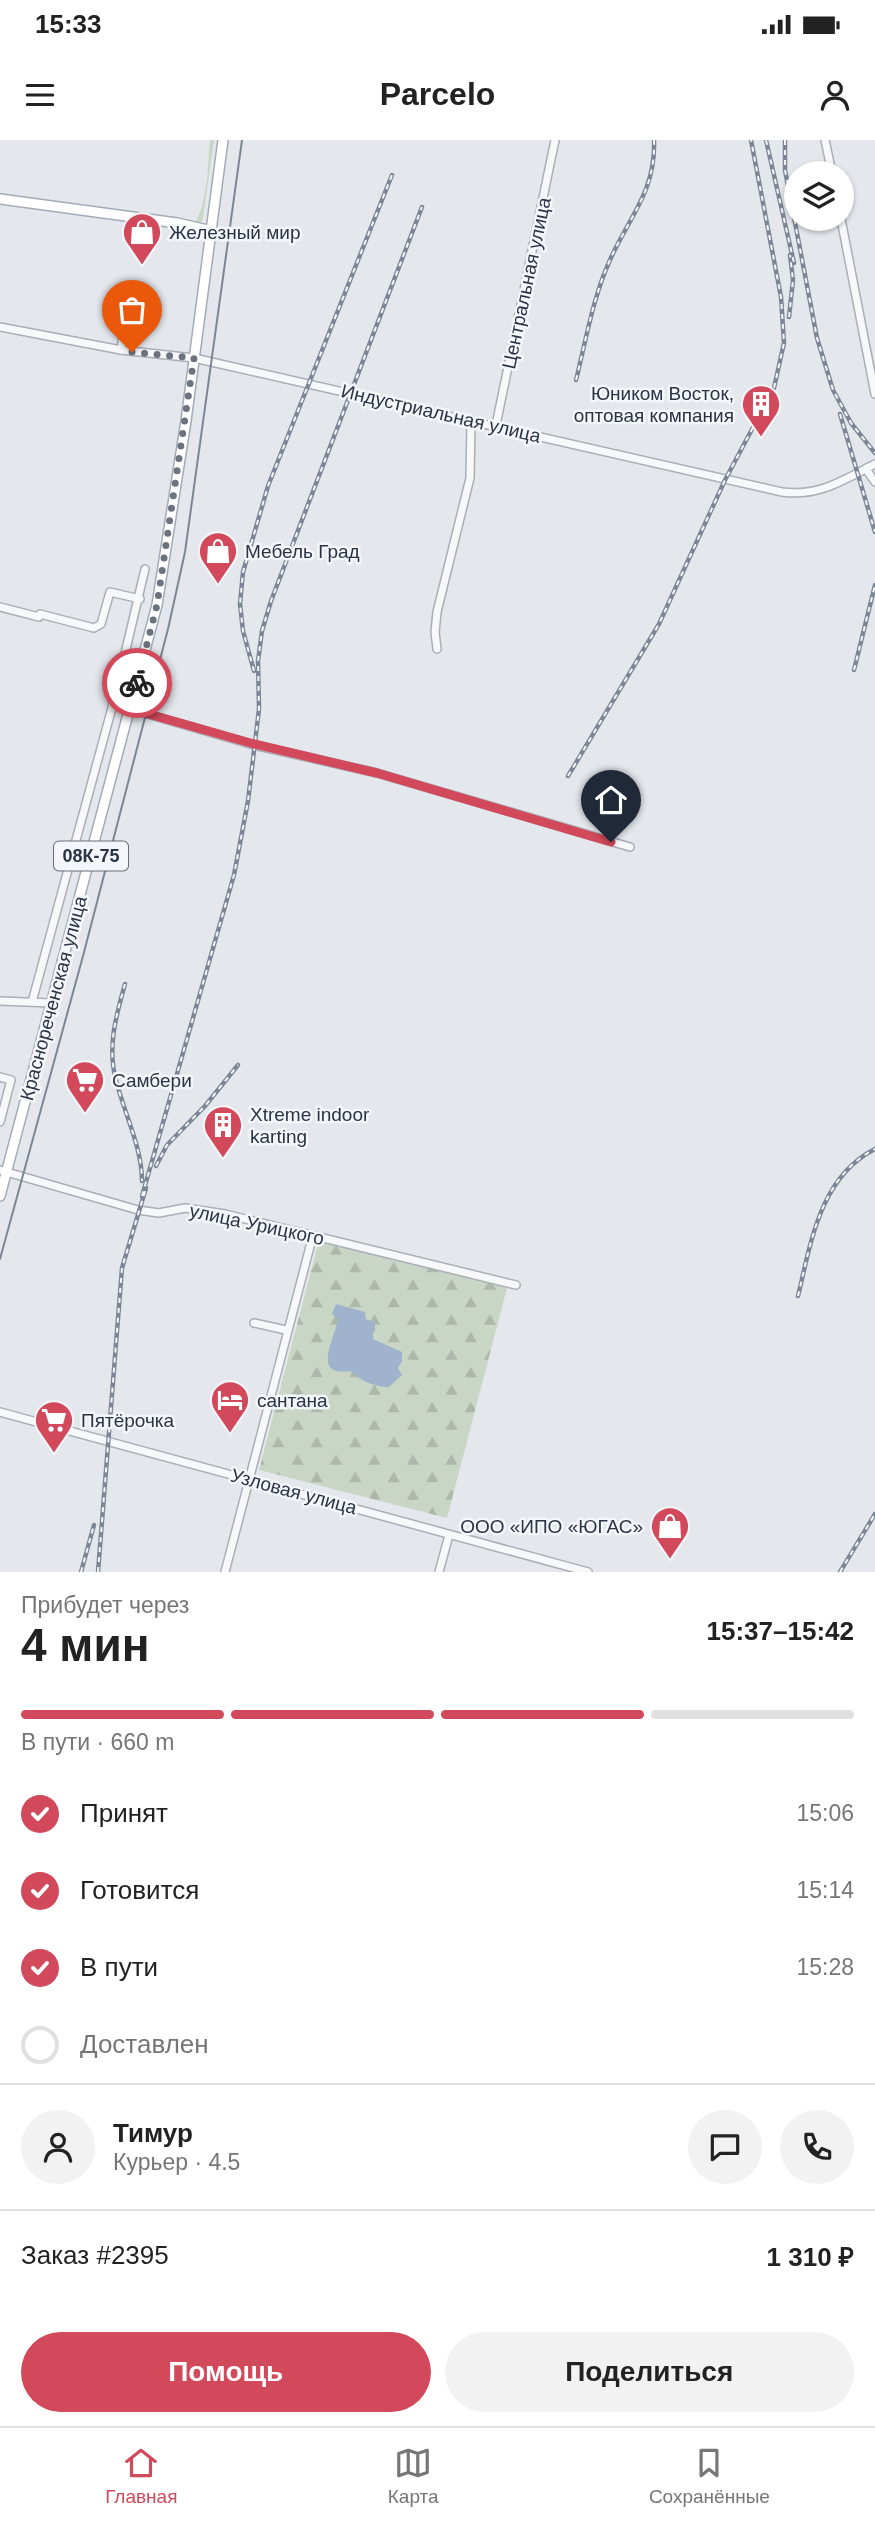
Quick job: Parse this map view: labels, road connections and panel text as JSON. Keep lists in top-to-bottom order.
{
  "streets": {
    "main road": ["08К-75", "Краснореченская улица"],
    "street": [
      "Центральная улица",
      "Индустриальная улица",
      "улица Урицкого",
      "Узловая улица"
    ]
  },
  "crossings": [
    ["Центральная улица", "Индустриальная улица"],
    ["Индустриальная улица", "Краснореченская улица"],
    ["Краснореченская улица", "улица Урицкого"]
  ],
  "places": {
    "shop": ["Железный мир", "Мебель Град", "ООО «ИПО «ЮГАС»"],
    "building": ["Юником Восток, оптовая компания", "Xtreme indoor karting"],
    "supermarket": ["Самбери", "Пятёрочка"],
    "hotel": ["сантана"]
  },
  "page": {
    "status": "15:33",
    "header": "Parcelo",
    "heading": ["4 мин", "Прибудет через", "15:37–15:42"],
    "panel": [
      "Тимур",
      "Курьер · 4.5",
      "Заказ #2395",
      "1 310 ₽"
    ],
    "bar": "В пути · 660 m",
    "list": [
      ["Принят", "15:06"],
      ["Готовится", "15:14"],
      ["В пути", "15:28"],
      "Доставлен"
    ],
    "buttons": ["Помощь", "Поделиться"],
    "tabs": ["Главная", "Карта", "Сохранённые"]
  }
}
